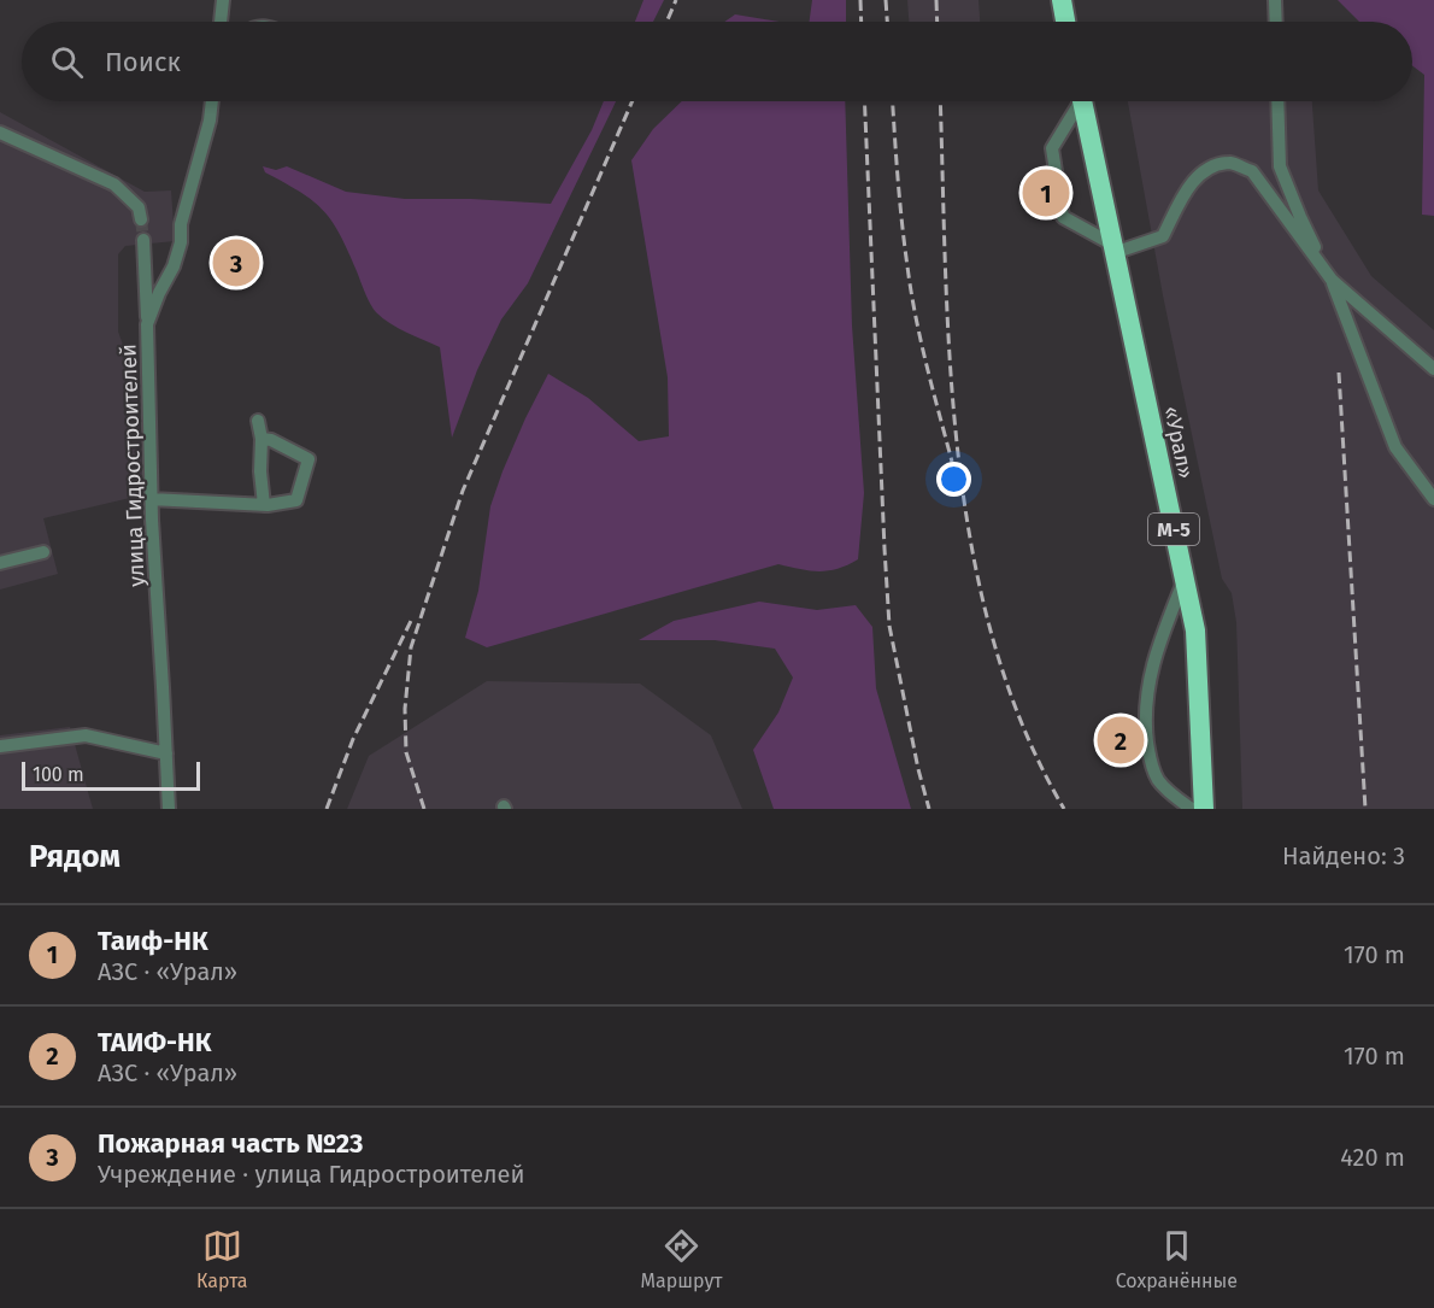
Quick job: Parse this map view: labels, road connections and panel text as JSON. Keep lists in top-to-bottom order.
{
  "streets": {
    "highway": ["«Урал»", "М-5"],
    "street": ["улица Гидростроителей"]
  },
  "scale_bar": "100 m",
  "page": {
    "search": "Поиск",
    "pins": ["1", "3", "2"],
    "scale": "100 m",
    "heading": ["Рядом", "Найдено: 3"],
    "list": [
      {
        "mark": "1",
        "name": "Таиф-НК",
        "note": "АЗС · «Урал»",
        "value": "170 m"
      },
      {
        "mark": "2",
        "name": "ТАИФ-НК",
        "note": "АЗС · «Урал»",
        "value": "170 m"
      },
      {
        "mark": "3",
        "name": "Пожарная часть №23",
        "note": "Учреждение · улица Гидростроителей",
        "value": "420 m"
      }
    ],
    "nav": ["Карта", "Маршрут", "Сохранённые"]
  }
}
